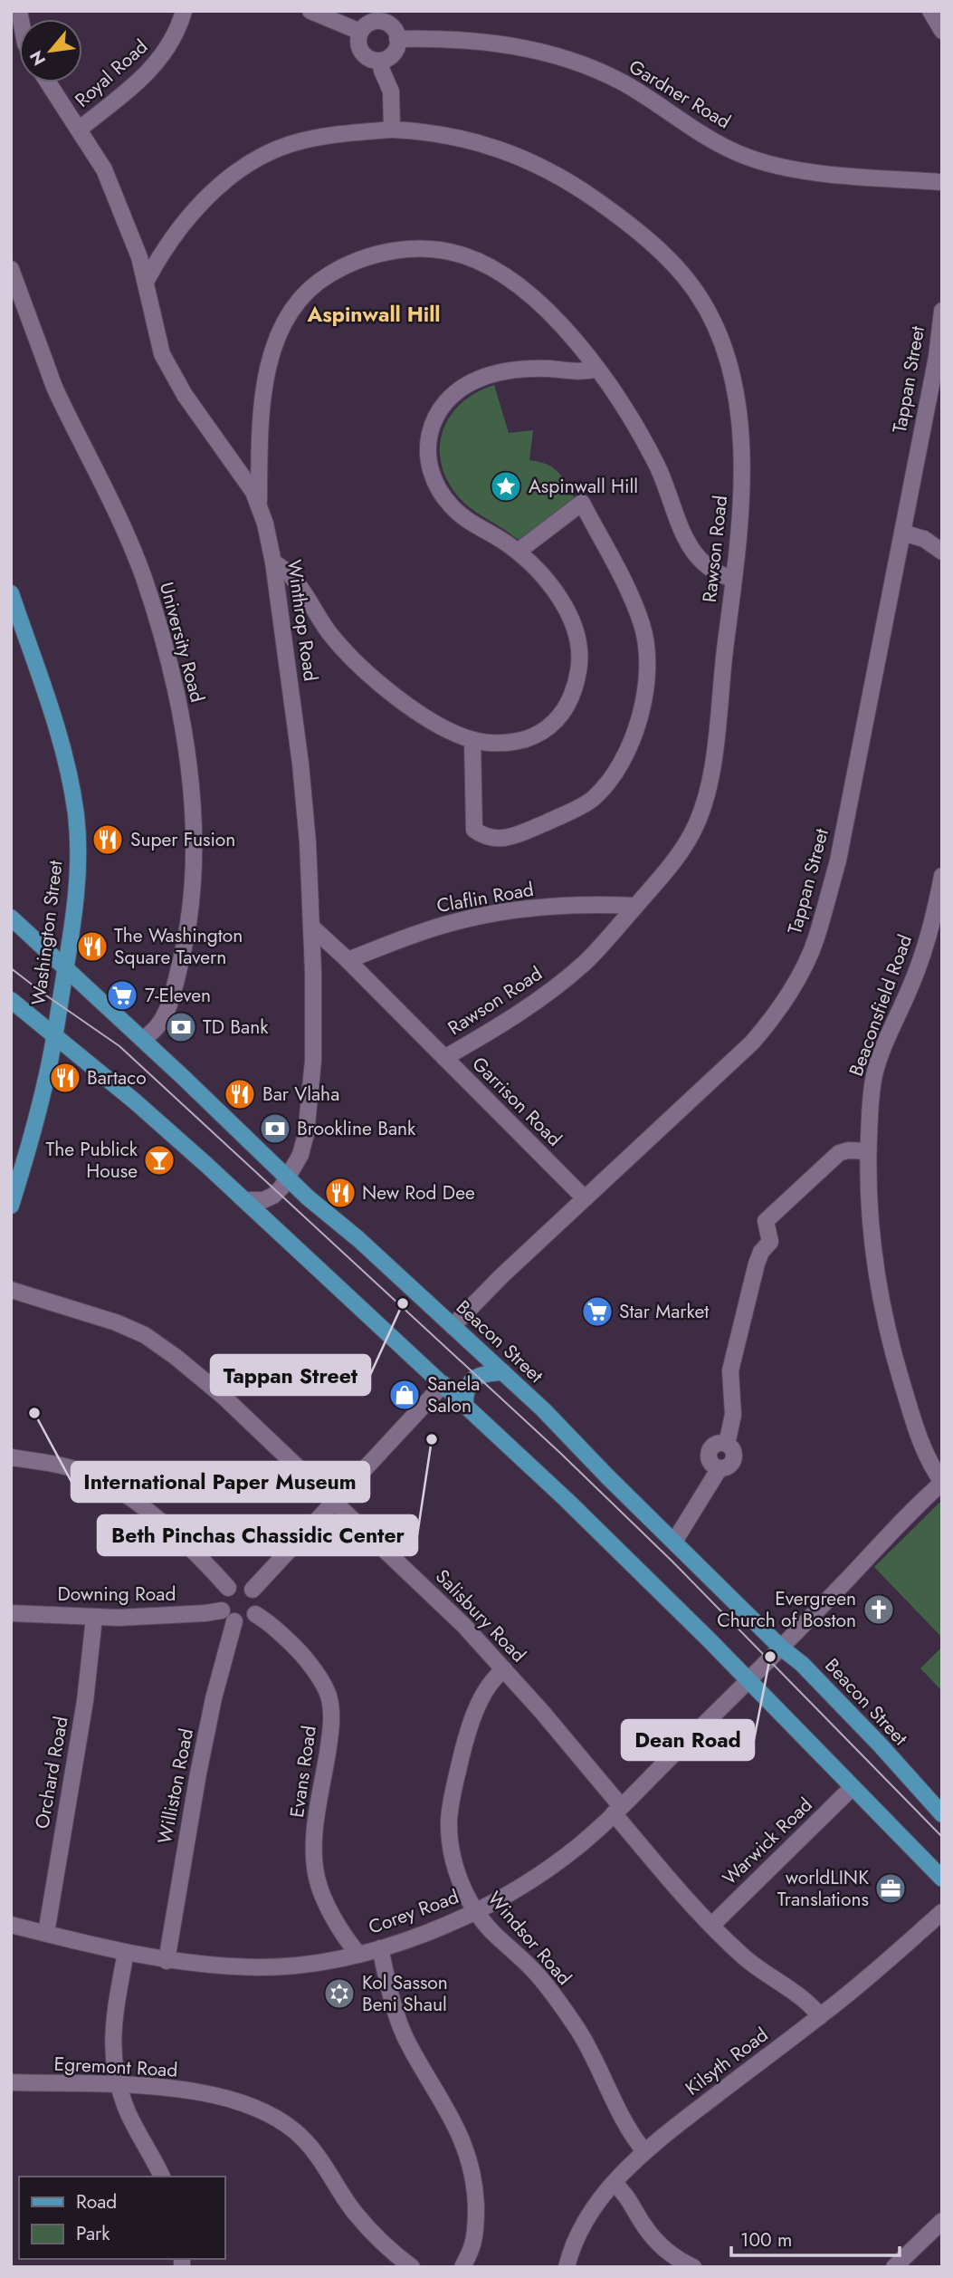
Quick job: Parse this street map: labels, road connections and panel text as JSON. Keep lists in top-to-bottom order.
{
  "streets": {
    "main road": ["Washington Street", "Beacon Street"],
    "street": [
      "Royal Road",
      "Gardner Road",
      "Tappan Street",
      "Rawson Road",
      "Winthrop Road",
      "University Road",
      "Claflin Road",
      "Beaconsfield Road",
      "Garrison Road",
      "Downing Road",
      "Salisbury Road",
      "Evans Road",
      "Orchard Road",
      "Williston Road",
      "Warwick Road",
      "Corey Road",
      "Windsor Road",
      "Kilsyth Road",
      "Egremont Road"
    ]
  },
  "crossings": [
    ["Royal Road", "Winthrop Road"],
    ["Tappan Street", "Garrison Road"],
    ["Tappan Street", "Beacon Street"],
    ["Rawson Road", "Winthrop Road"],
    ["Rawson Road", "Claflin Road"],
    ["Rawson Road", "Garrison Road"],
    ["Winthrop Road", "Garrison Road"],
    ["Winthrop Road", "Beacon Street"],
    ["University Road", "Beacon Street"],
    ["Claflin Road", "Garrison Road"],
    ["Washington Street", "Beacon Street"],
    ["Beaconsfield Road", "Corey Road"],
    ["Beacon Street", "Corey Road"],
    ["Downing Road", "Evans Road"],
    ["Downing Road", "Orchard Road"],
    ["Downing Road", "Williston Road"],
    ["Salisbury Road", "Warwick Road"],
    ["Salisbury Road", "Corey Road"],
    ["Salisbury Road", "Windsor Road"],
    ["Salisbury Road", "Kilsyth Road"],
    ["Evans Road", "Williston Road"],
    ["Evans Road", "Corey Road"],
    ["Orchard Road", "Corey Road"],
    ["Williston Road", "Corey Road"],
    ["Corey Road", "Windsor Road"],
    ["Windsor Road", "Kilsyth Road"]
  ],
  "districts": ["Aspinwall Hill"],
  "places": {
    "place": ["Aspinwall Hill"],
    "restaurant": [
      "Super Fusion",
      "The Washington Square Tavern",
      "Bartaco",
      "Bar Vlaha",
      "New Rod Dee"
    ],
    "supermarket": ["7-Eleven", "Star Market"],
    "bank": ["TD Bank", "Brookline Bank"],
    "bar": ["The Publick House"],
    "other": [
      "Tappan Street",
      "International Paper Museum",
      "Beth Pinchas Chassidic Center",
      "Dean Road"
    ],
    "shop": ["Sanela Salon"],
    "church": ["Evergreen Church of Boston"],
    "office": ["worldLINK Translations"],
    "synagogue": ["Kol Sasson Beni Shaul"]
  },
  "legend": ["Road", "Park"],
  "scale_bar": "100 m",
  "north": "bottom left"
}
